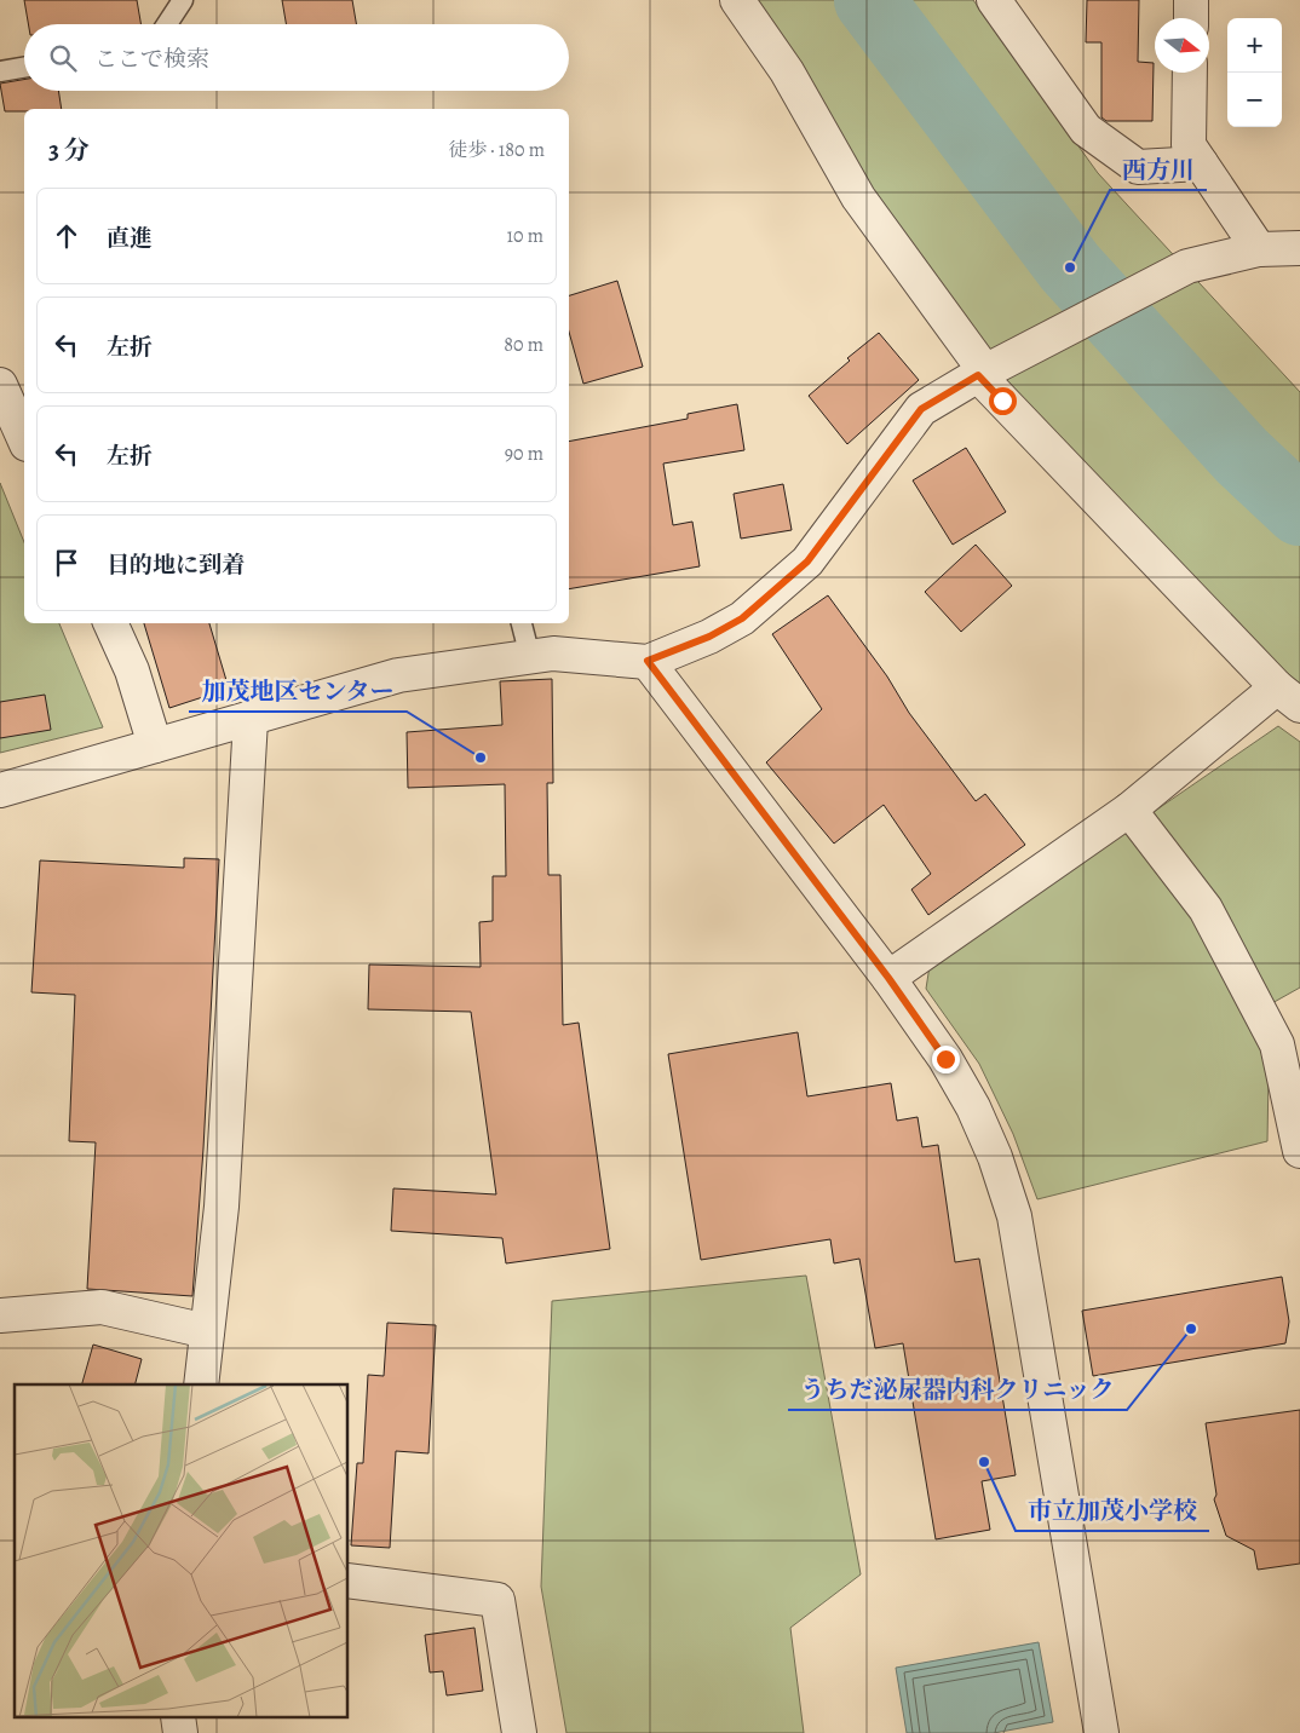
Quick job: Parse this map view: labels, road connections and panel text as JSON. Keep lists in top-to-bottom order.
{
  "places": [
    "西方川",
    "加茂地区センター",
    "うちだ泌尿器内科クリニック",
    "市立加茂小学校"
  ],
  "north": "right",
  "page": {
    "map_buttons": ["+", "−"],
    "search": "ここで検索",
    "heading": ["3 分", "徒歩 · 180 m"],
    "list": [
      ["直進", "10 m"],
      ["左折", "80 m"],
      ["左折", "90 m"],
      "目的地に到着"
    ]
  }
}
